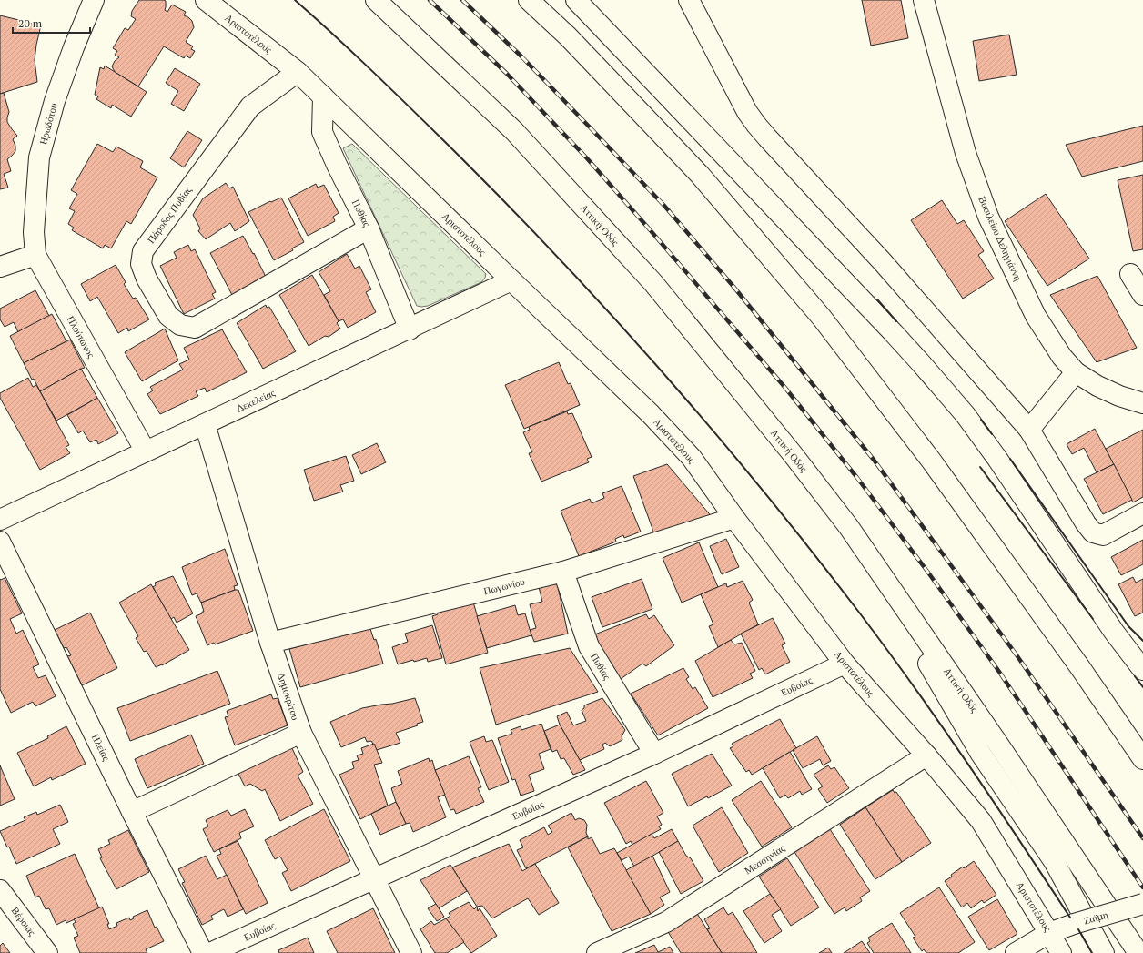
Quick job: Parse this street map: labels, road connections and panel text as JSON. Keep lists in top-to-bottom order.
{
  "streets": {
    "main road": [
      "Αριστοτέλους",
      "Ηρωδότου",
      "Πυθίας",
      "Πάροδος Πυθίας",
      "Αττική Οδός",
      "Βασιλείου Δεληγιάννη",
      "Πλούτωνος",
      "Δεκελείας",
      "Πωγωνίου",
      "Ευβοίας",
      "Δημοκρίτου",
      "Ηλείας",
      "Μεσσηνίας",
      "Ζαϊμη",
      "Βέροιας"
    ]
  },
  "crossings": [
    ["Αριστοτέλους", "Πυθίας"],
    ["Αριστοτέλους", "Πάροδος Πυθίας"],
    ["Αριστοτέλους", "Δεκελείας"],
    ["Αριστοτέλους", "Πωγωνίου"],
    ["Αριστοτέλους", "Ευβοίας"],
    ["Αριστοτέλους", "Μεσσηνίας"],
    ["Αριστοτέλους", "Ζαϊμη"],
    ["Ηρωδότου", "Πλούτωνος"],
    ["Πυθίας", "Πάροδος Πυθίας"],
    ["Πυθίας", "Δεκελείας"],
    ["Πυθίας", "Πωγωνίου"],
    ["Πυθίας", "Ευβοίας"],
    ["Πλούτωνος", "Δεκελείας"],
    ["Δεκελείας", "Δημοκρίτου"],
    ["Πωγωνίου", "Δημοκρίτου"],
    ["Ευβοίας", "Δημοκρίτου"]
  ],
  "scale_bar": "20 m"
}
